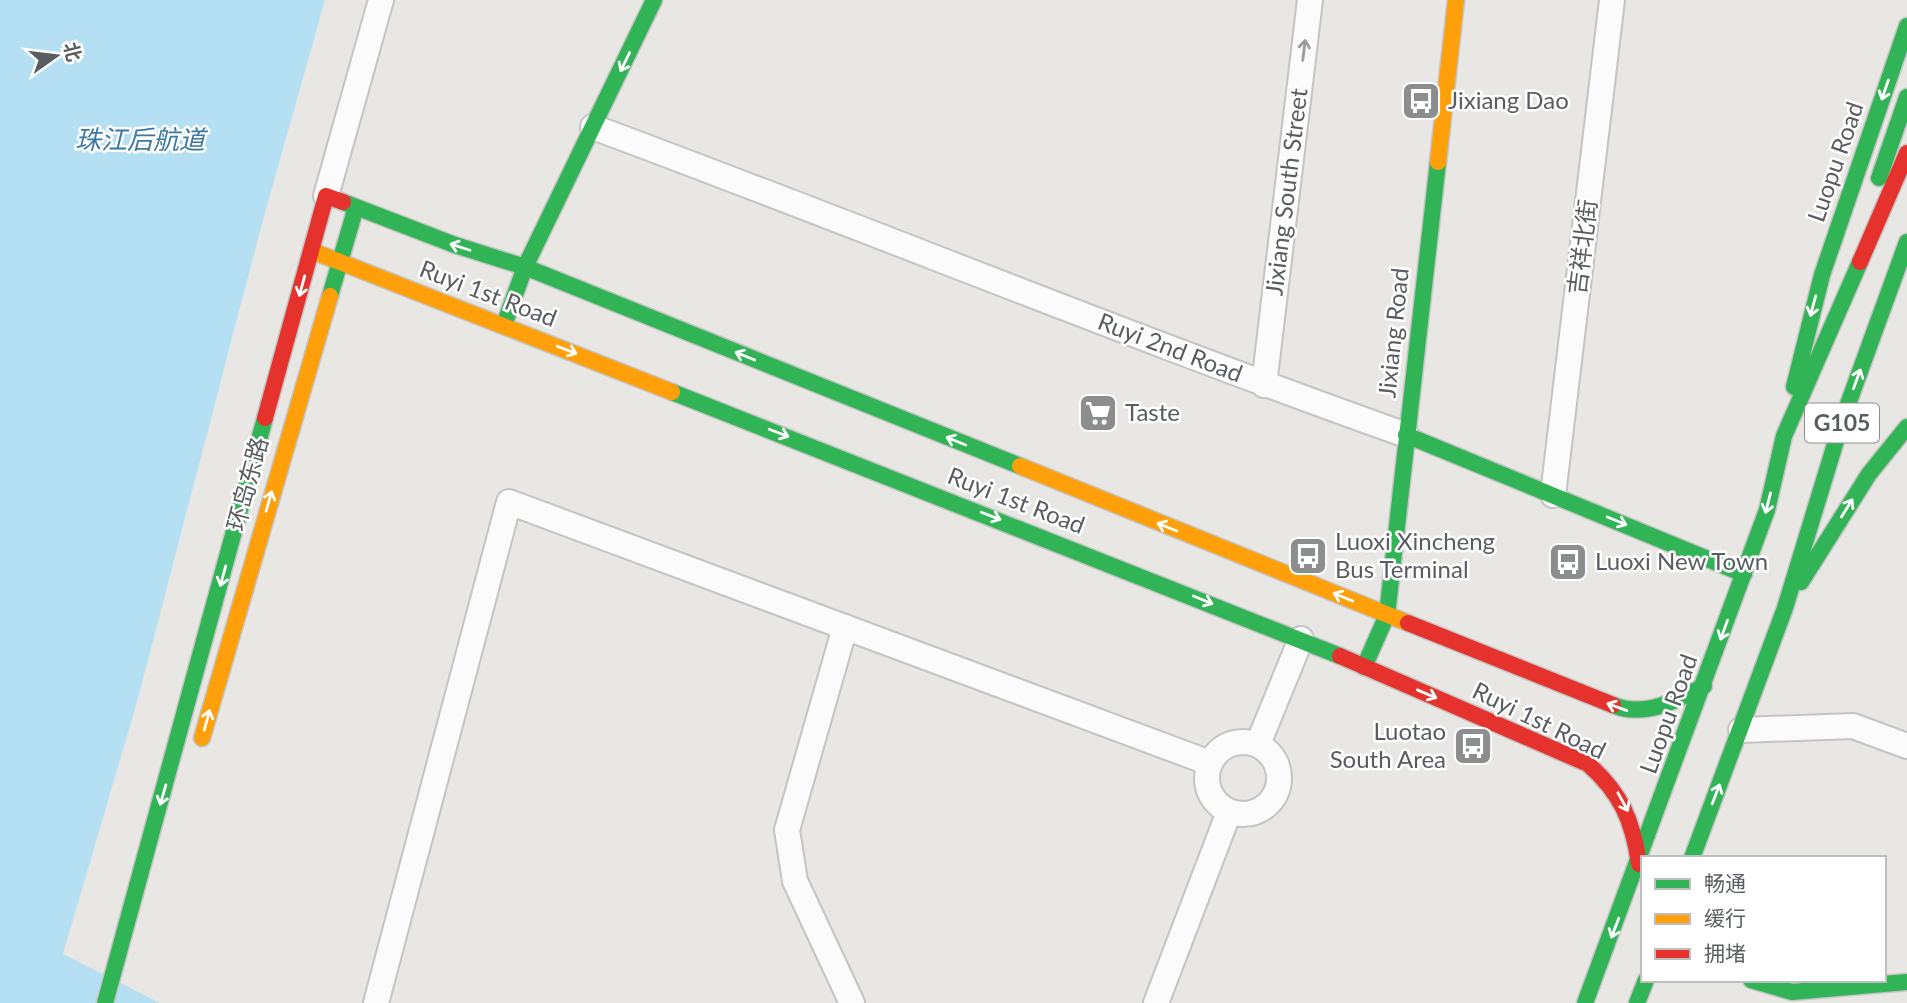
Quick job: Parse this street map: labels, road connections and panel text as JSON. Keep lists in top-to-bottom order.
{
  "streets": {
    "main road": [
      "Luopu Road",
      "Ruyi 1st Road",
      "Jixiang Road",
      "Ruyi 2nd Road",
      "G105",
      "环岛东路"
    ],
    "street": ["Jixiang South Street", "吉祥北街"]
  },
  "crossings": [
    ["Luopu Road", "Ruyi 1st Road"],
    ["Luopu Road", "Ruyi 2nd Road"],
    ["Jixiang South Street", "Ruyi 2nd Road"],
    ["吉祥北街", "Ruyi 2nd Road"],
    ["Ruyi 1st Road", "Jixiang Road"],
    ["Ruyi 1st Road", "环岛东路"],
    ["Jixiang Road", "Ruyi 2nd Road"]
  ],
  "one_way": ["Jixiang South Street"],
  "water": ["珠江后航道"],
  "places": {
    "bus stop": [
      "Jixiang Dao",
      "Luoxi Xincheng Bus Terminal",
      "Luoxi New Town",
      "Luotao South Area"
    ],
    "supermarket": ["Taste"]
  },
  "legend": ["畅通", "缓行", "拥堵"],
  "north": "right"
}
